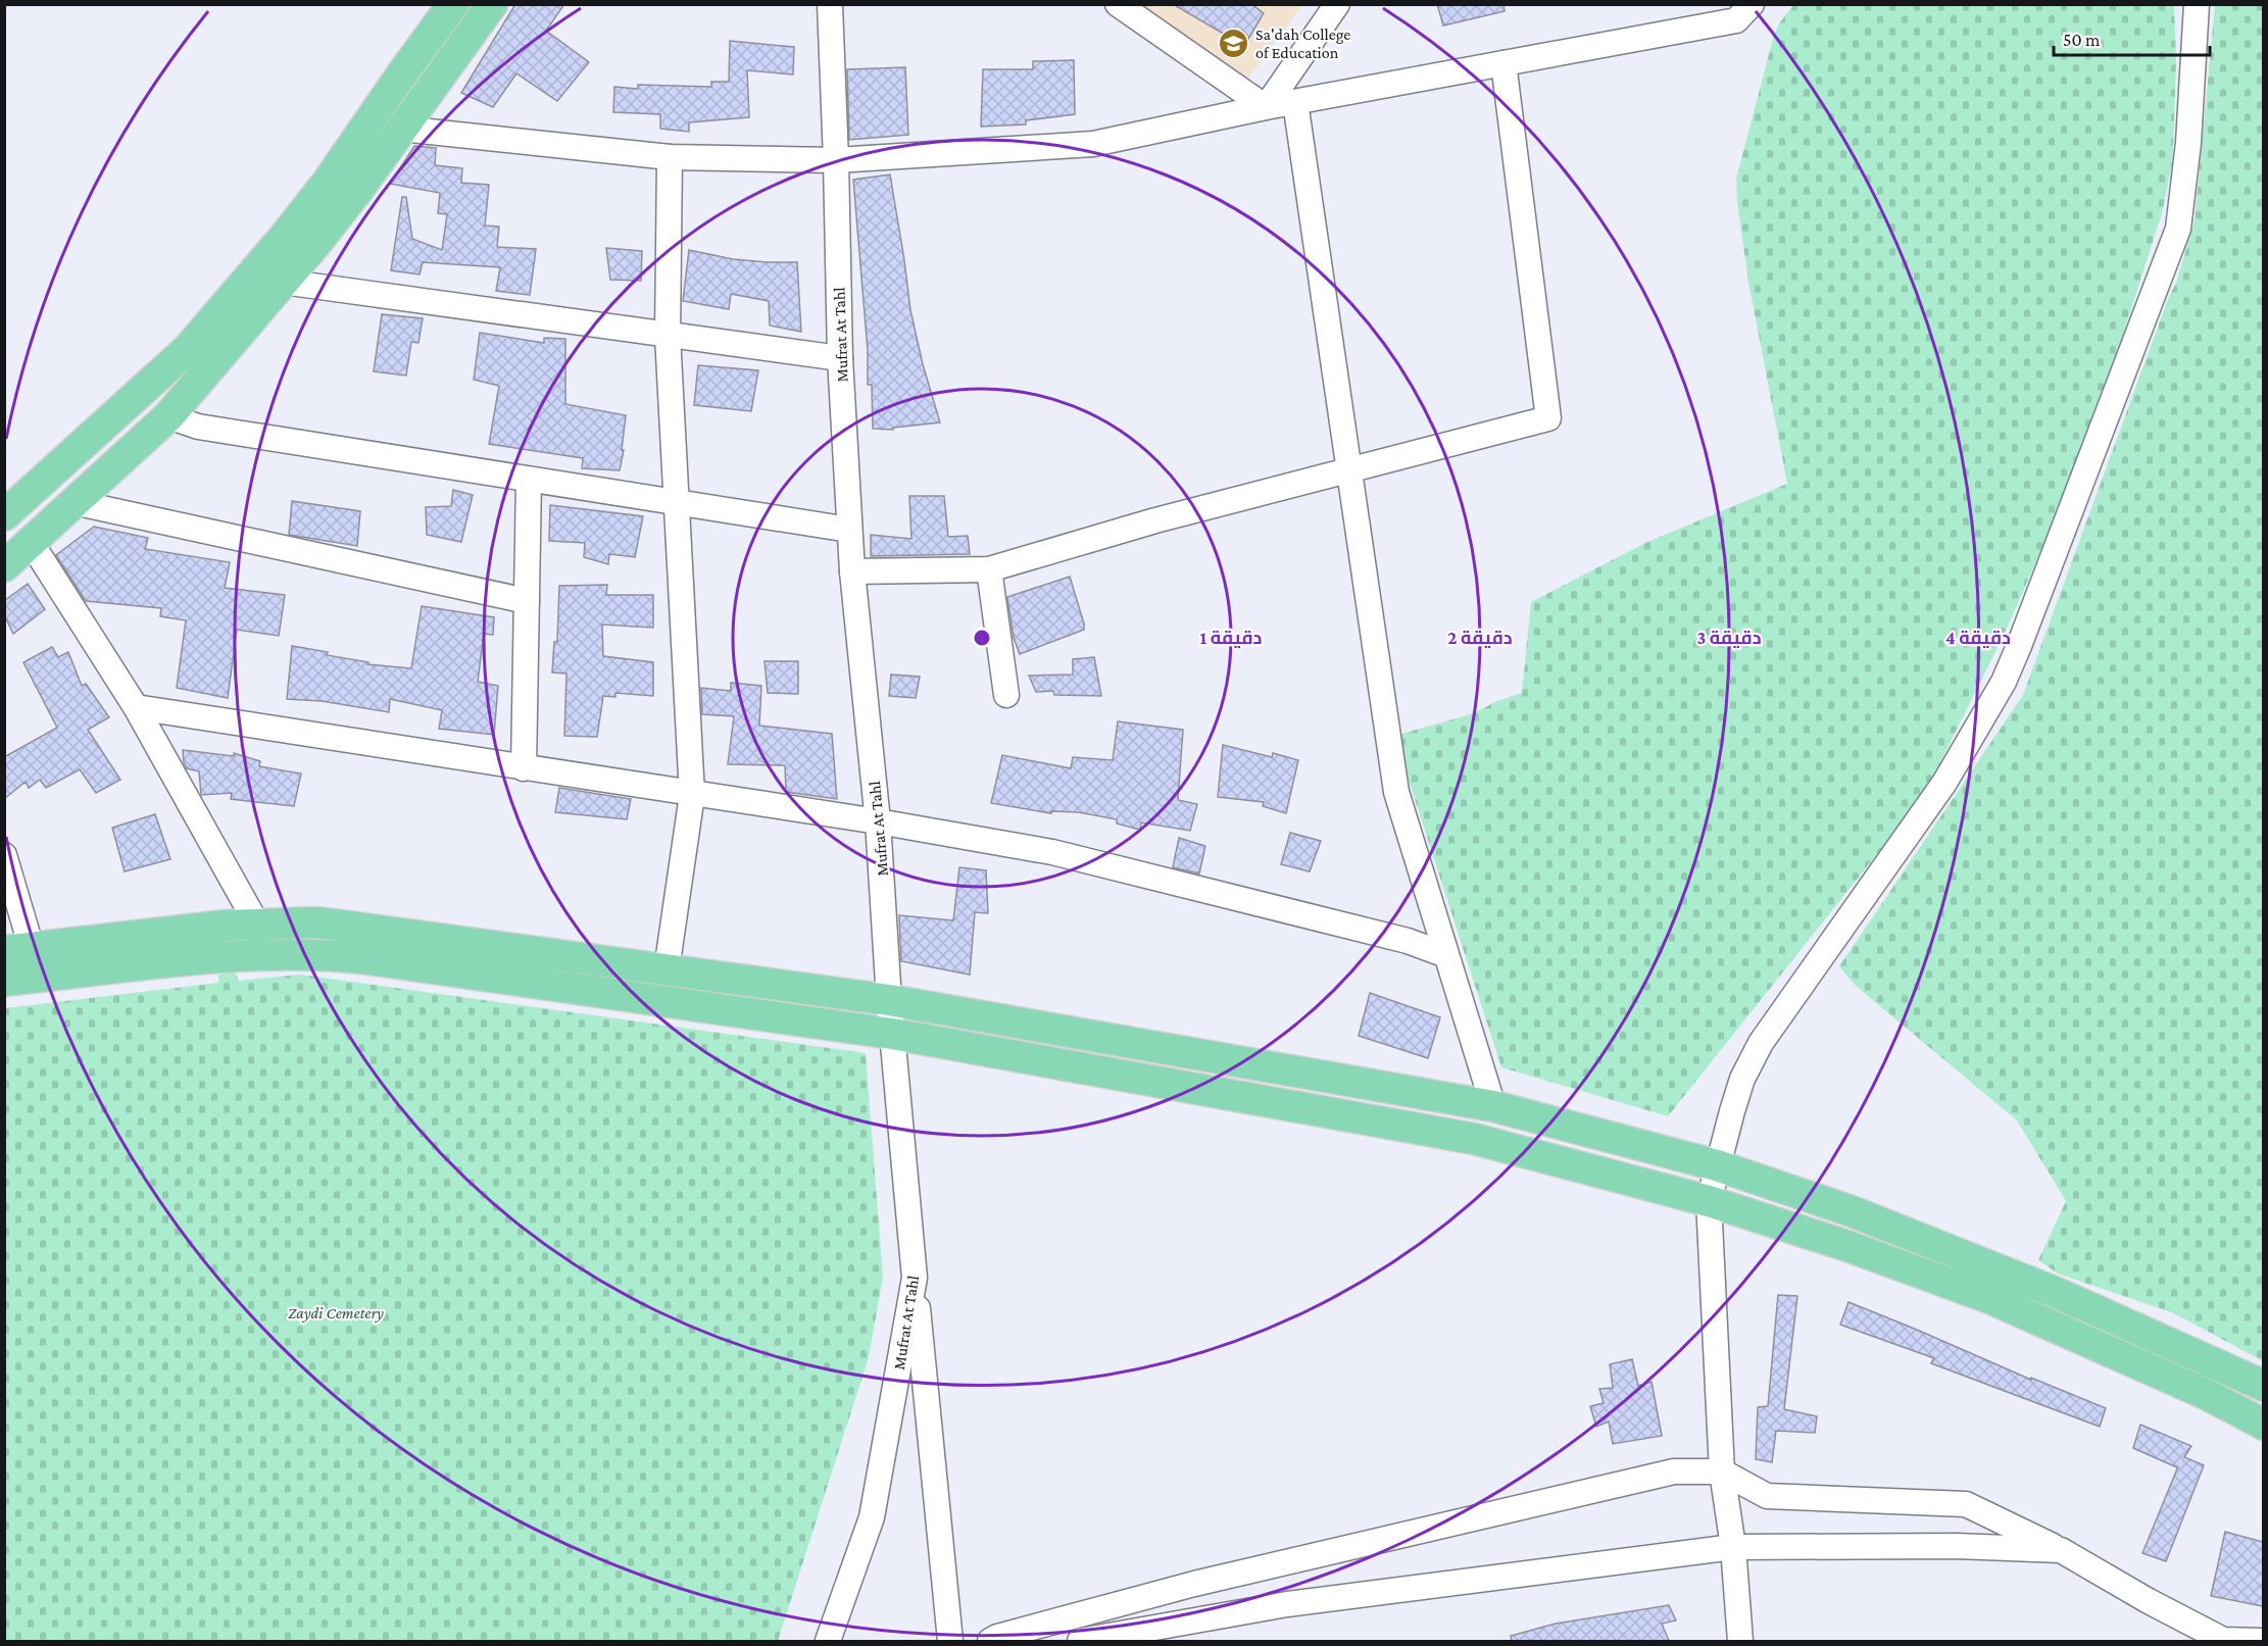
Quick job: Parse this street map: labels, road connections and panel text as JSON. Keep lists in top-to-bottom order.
{
  "streets": {
    "street": ["Mufrat At Tahl"]
  },
  "parks": ["Zaydi Cemetery"],
  "places": {
    "school or university": ["Sa'dah College of Education"]
  },
  "scale_bar": "50 m",
  "rings": [
    "1 دقيقة",
    "2 دقيقة",
    "3 دقيقة",
    "4 دقيقة"
  ]
}
